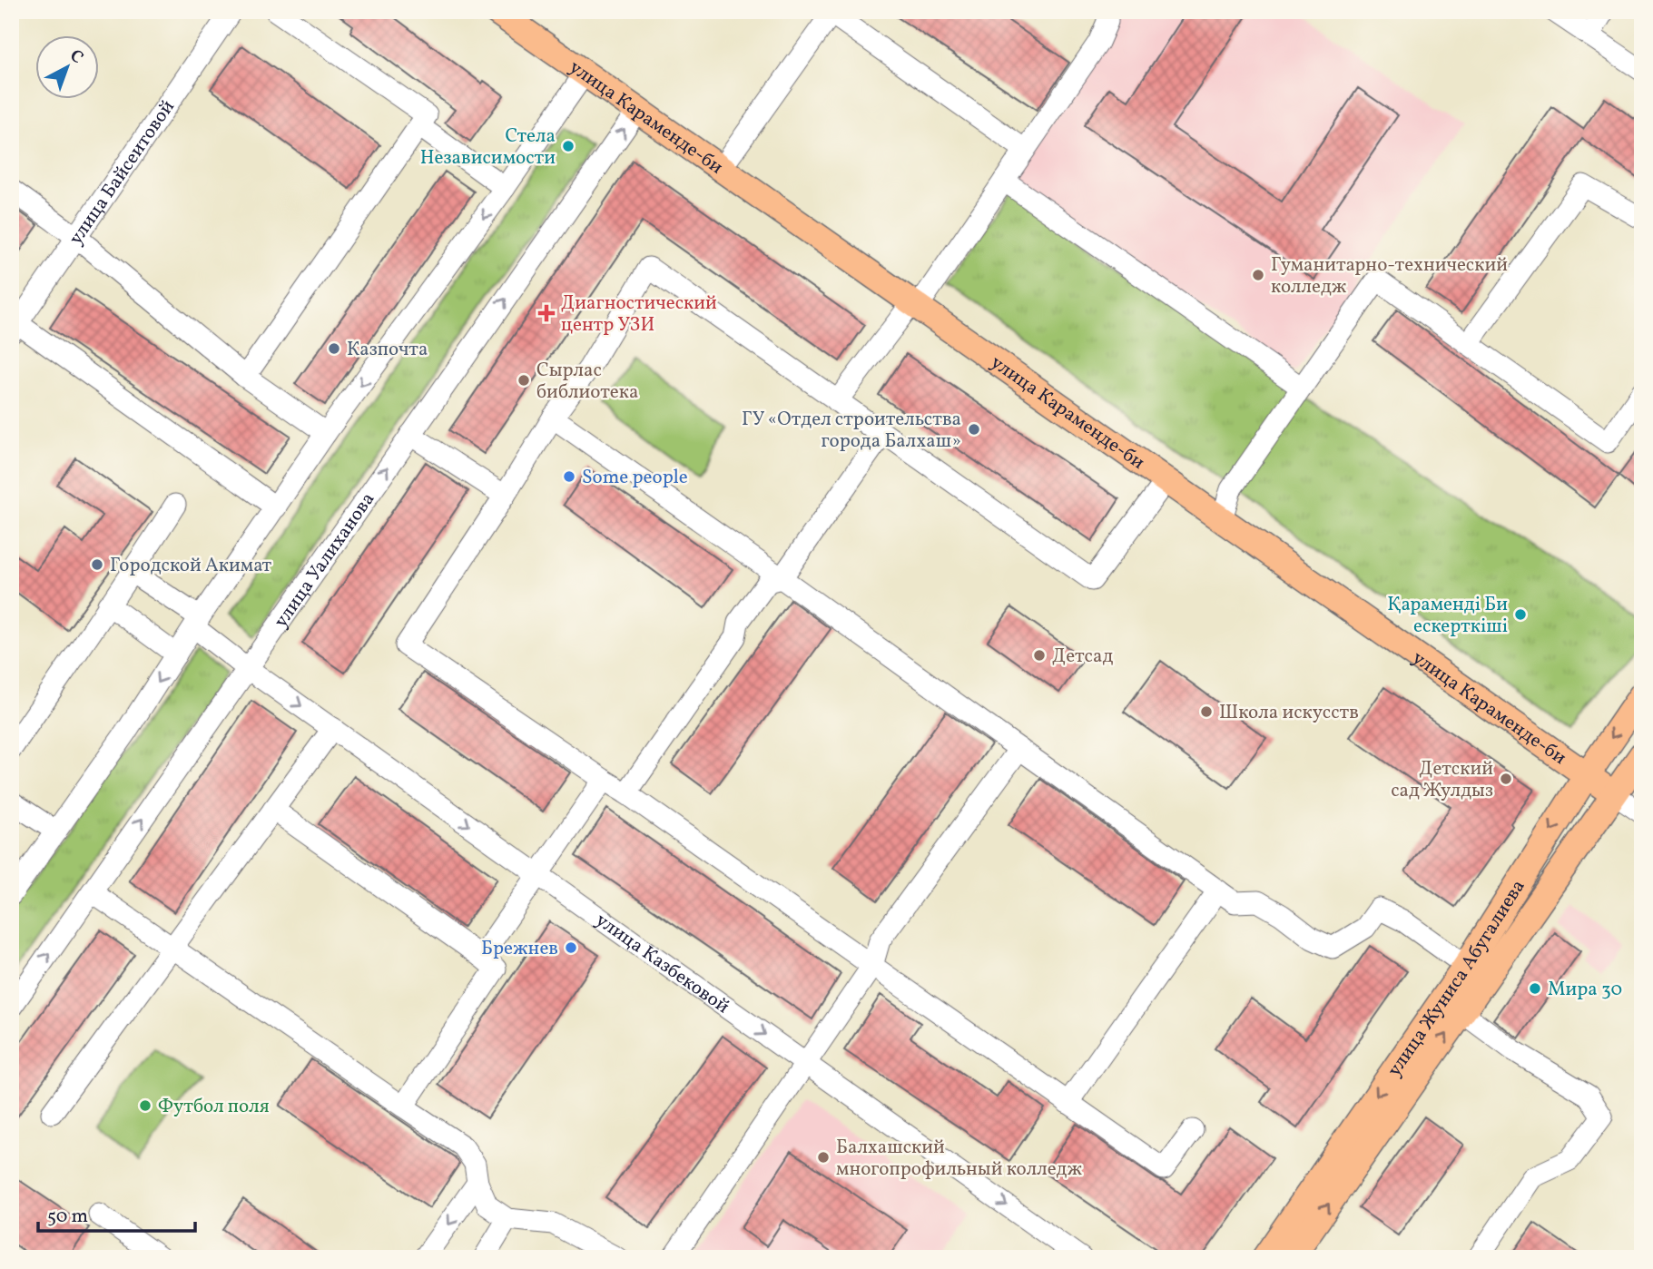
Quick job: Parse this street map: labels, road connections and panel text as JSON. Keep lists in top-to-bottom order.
{
  "streets": {
    "main road": ["улица Караменде-би", "улица Жуниса Абугалиева"],
    "street": ["улица Байсеитовой", "улица Уалиханова", "улица Казбековой"]
  },
  "crossings": [
    ["улица Караменде-би", "улица Уалиханова"],
    ["улица Караменде-би", "улица Жуниса Абугалиева"],
    ["улица Уалиханова", "улица Казбековой"]
  ],
  "places": {
    "other": [
      "Стела Независимости",
      "Гуманитарно-технический колледж",
      "Казпочта",
      "Сырлас библиотека",
      "ГУ «Отдел строительства города Балхаш»",
      "Some people",
      "Городской Акимат",
      "Қараменді Би ескерткіші",
      "Детсад",
      "Школа искусств",
      "Детский сад Жулдыз",
      "Брежнев",
      "Мира 30",
      "Футбол поля",
      "Балхашский многопрофильный колледж"
    ],
    "health": ["Диагностический центр УЗИ"]
  },
  "scale_bar": "50 m",
  "north": "top right"
}
